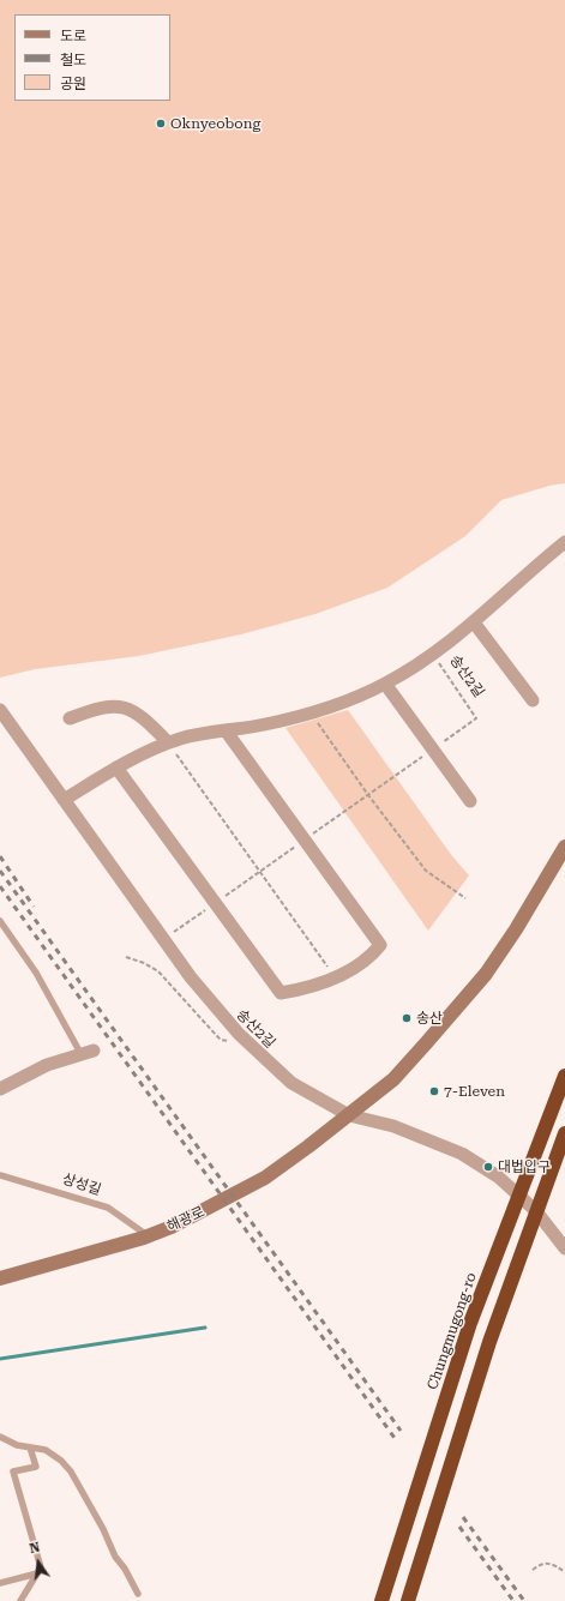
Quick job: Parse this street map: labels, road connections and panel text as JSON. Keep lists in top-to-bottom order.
{
  "streets": {
    "highway": ["Chungmugong-ro"],
    "main road": ["해광로"],
    "street": ["송산2길"],
    "lane": ["상성길"]
  },
  "crossings": [
    ["송산2길", "해광로"],
    ["상성길", "해광로"]
  ],
  "places": [
    "Oknyeobong",
    "송산",
    "7-Eleven",
    "대법입구"
  ],
  "legend": ["도로", "철도", "공원"],
  "north": "top"
}
